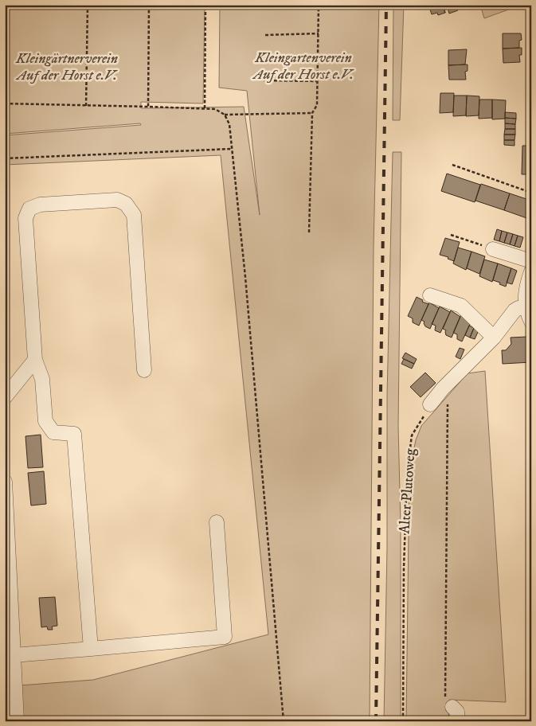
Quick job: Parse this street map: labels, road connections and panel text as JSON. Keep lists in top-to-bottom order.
{
  "streets": {
    "path": ["Alter Plutoweg"]
  },
  "parks": ["Kleingartenverein Auf der Horst e.V.", "Kleingärtnerverein Auf der Horst e.V."]
}
